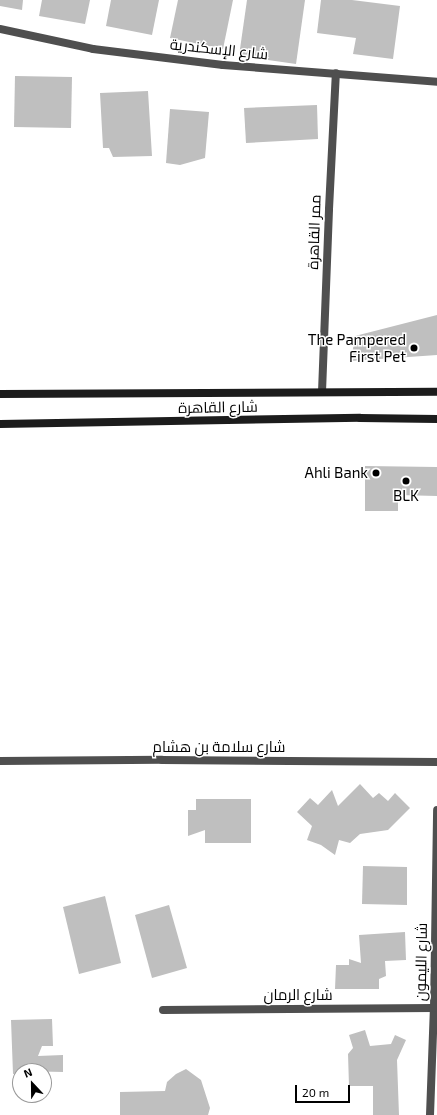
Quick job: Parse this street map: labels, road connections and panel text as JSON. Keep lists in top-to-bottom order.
{
  "streets": {
    "main road": ["شارع القاهرة"],
    "street": [
      "شارع الإسكندرية",
      "ممر القاهرة",
      "شارع سلامة بن هشام",
      "شارع الليمون",
      "شارع الرمان"
    ]
  },
  "crossings": [
    ["شارع الإسكندرية", "ممر القاهرة"],
    ["ممر القاهرة", "شارع القاهرة"],
    ["شارع الليمون", "شارع الرمان"]
  ],
  "places": ["The Pampered First Pet", "Ahli Bank", "BLK"],
  "scale_bar": "20 m",
  "north": "top"
}
